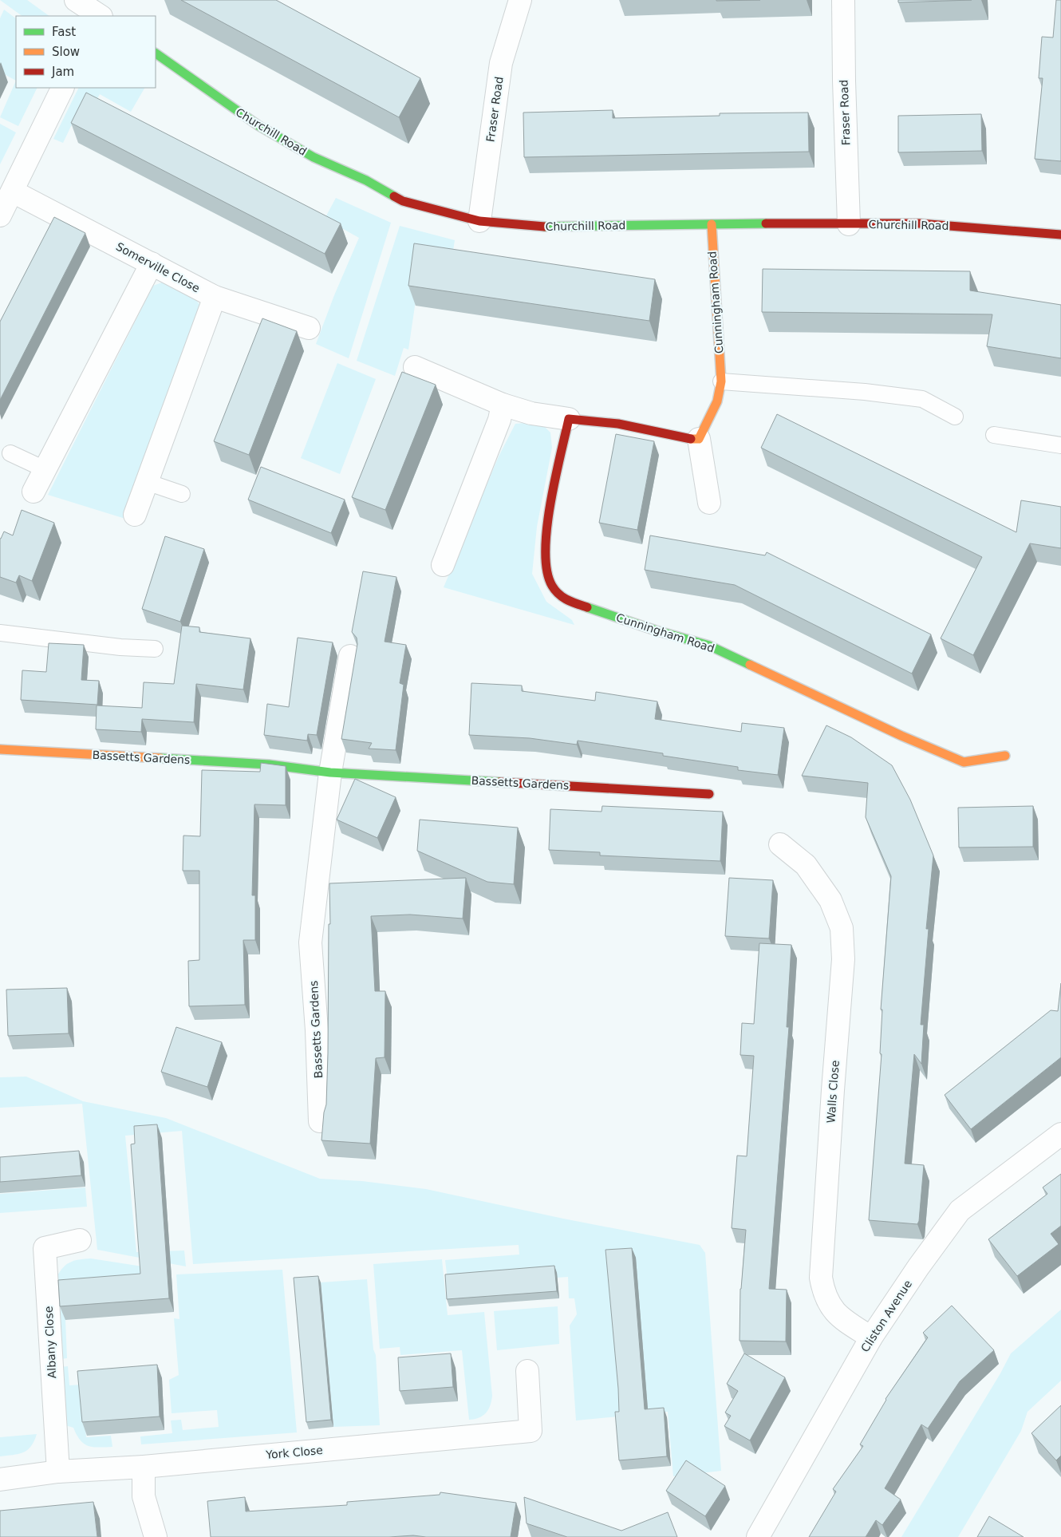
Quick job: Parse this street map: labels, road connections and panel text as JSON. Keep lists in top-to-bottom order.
{
  "streets": {
    "street": [
      "Fraser Road",
      "Churchill Road",
      "Somerville Close",
      "Cunningham Road",
      "Bassetts Gardens",
      "Walls Close",
      "Cliston Avenue",
      "Albany Close",
      "York Close"
    ]
  },
  "crossings": [
    ["Fraser Road", "Churchill Road"],
    ["Churchill Road", "Cunningham Road"],
    ["Walls Close", "Cliston Avenue"],
    ["Albany Close", "York Close"]
  ],
  "legend": ["Fast", "Slow", "Jam"]
}
